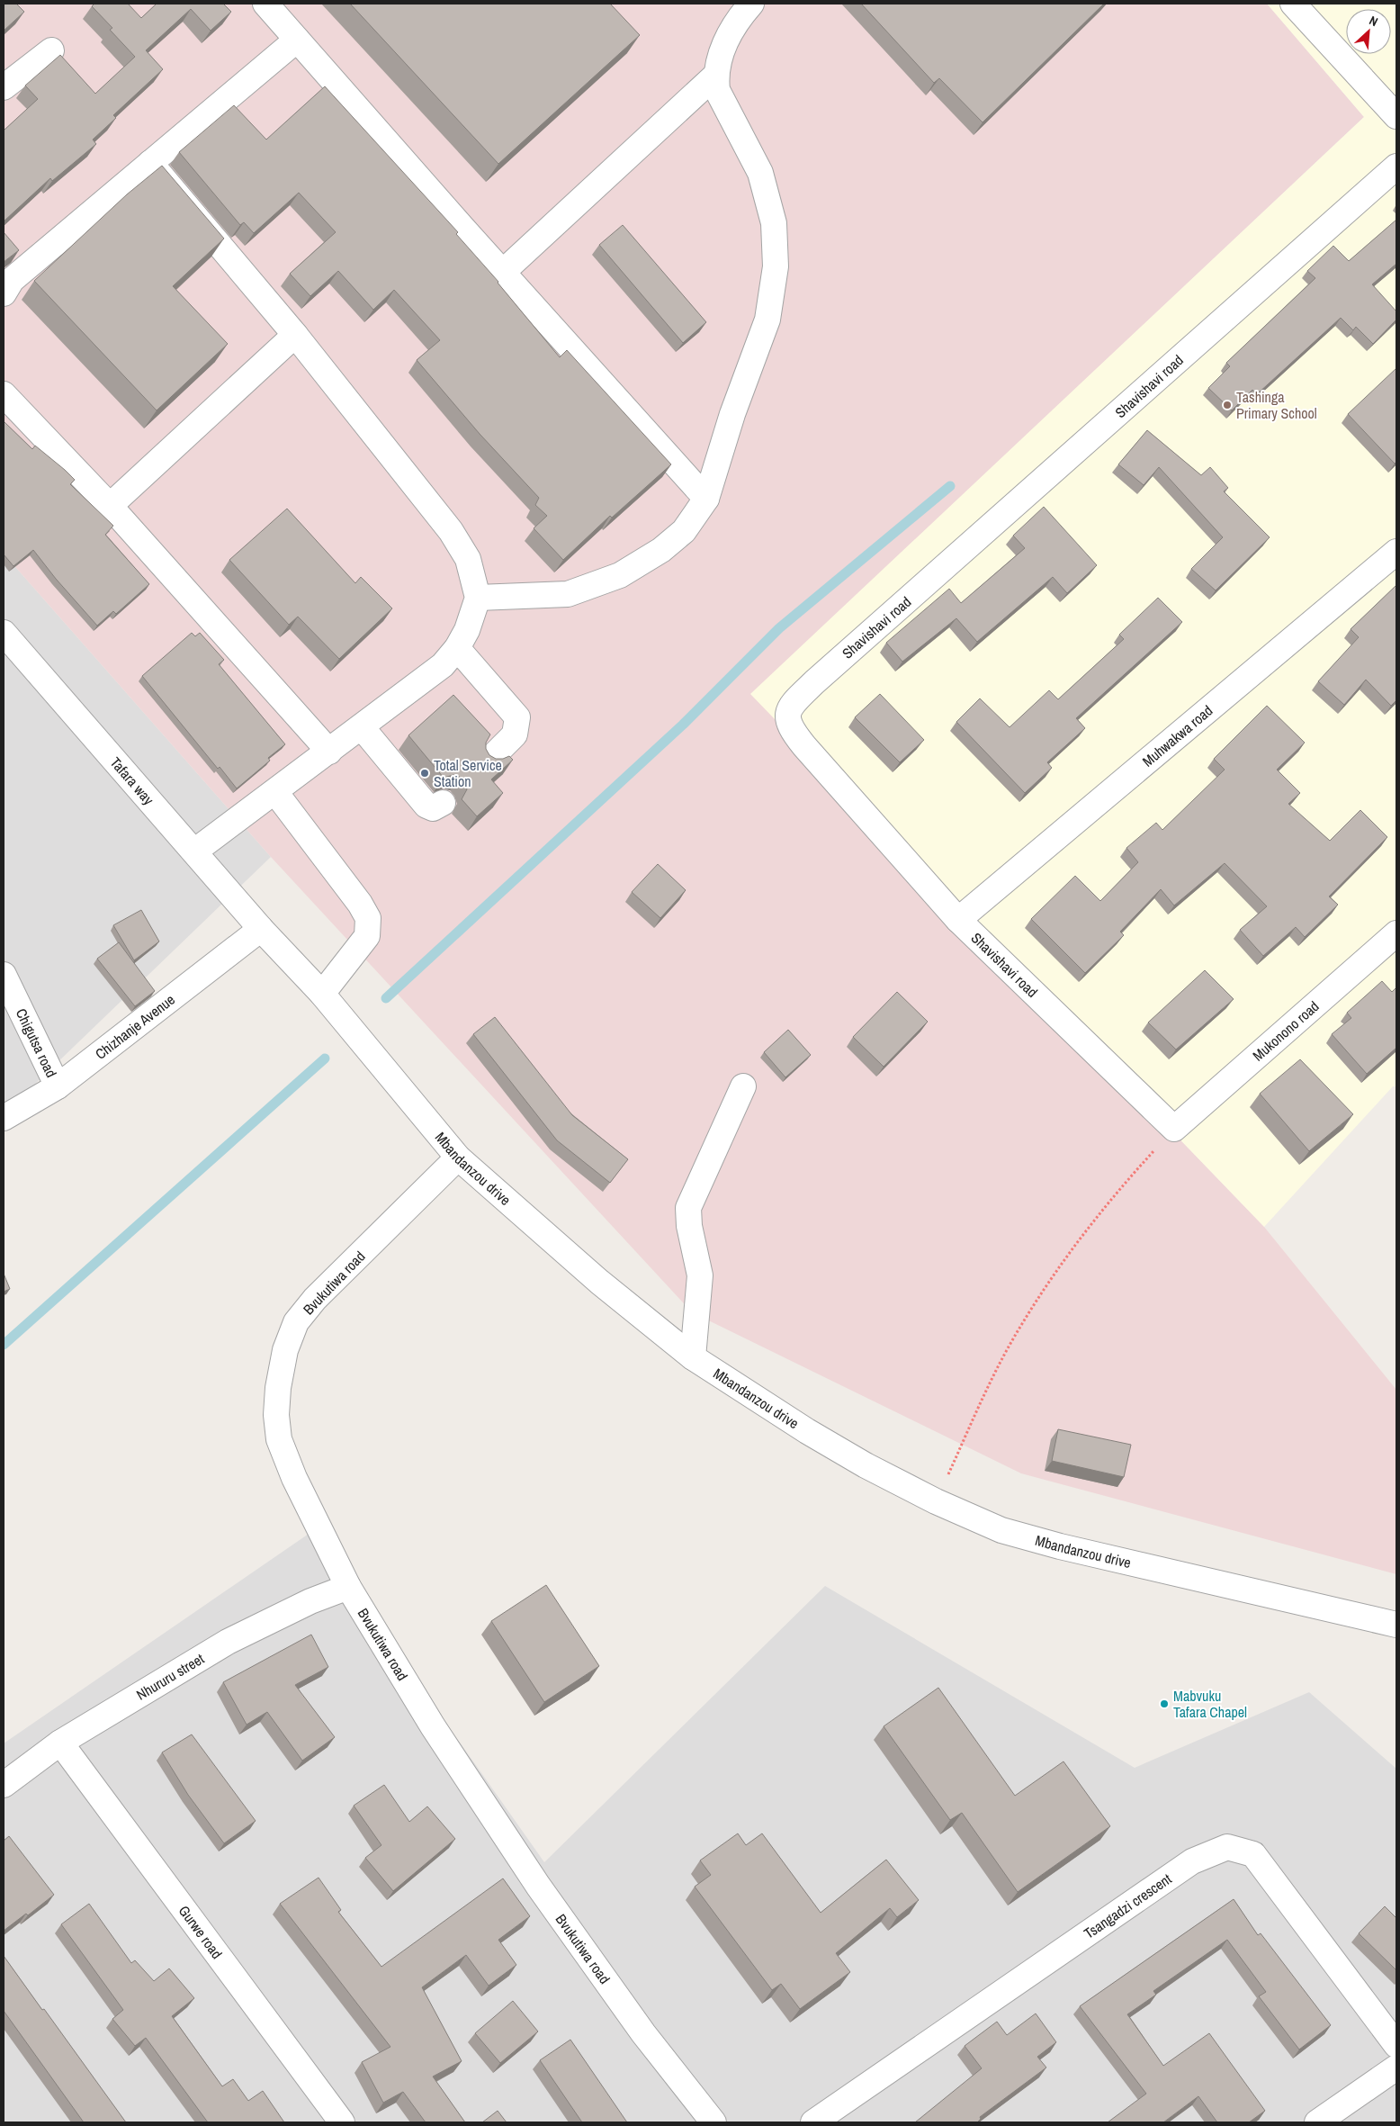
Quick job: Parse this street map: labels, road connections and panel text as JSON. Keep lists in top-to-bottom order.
{
  "streets": {
    "street": [
      "Shavishavi road",
      "Muhwakwa road",
      "Tafara way",
      "Chizhanje Avenue",
      "Mukonono road",
      "Chigutsa road",
      "Mbandanzou drive",
      "Bvukutiwa road",
      "Nhururu street",
      "Tsangadzi crescent",
      "Gurwe road"
    ]
  },
  "crossings": [
    ["Shavishavi road", "Muhwakwa road"],
    ["Shavishavi road", "Mukonono road"],
    ["Tafara way", "Chizhanje Avenue"],
    ["Tafara way", "Mbandanzou drive"],
    ["Chizhanje Avenue", "Chigutsa road"],
    ["Chizhanje Avenue", "Mbandanzou drive"],
    ["Mbandanzou drive", "Bvukutiwa road"],
    ["Bvukutiwa road", "Nhururu street"],
    ["Nhururu street", "Gurwe road"]
  ],
  "places": ["Tashinga Primary School", "Total Service Station", "Mabvuku Tafara Chapel"],
  "north": "top right"
}
